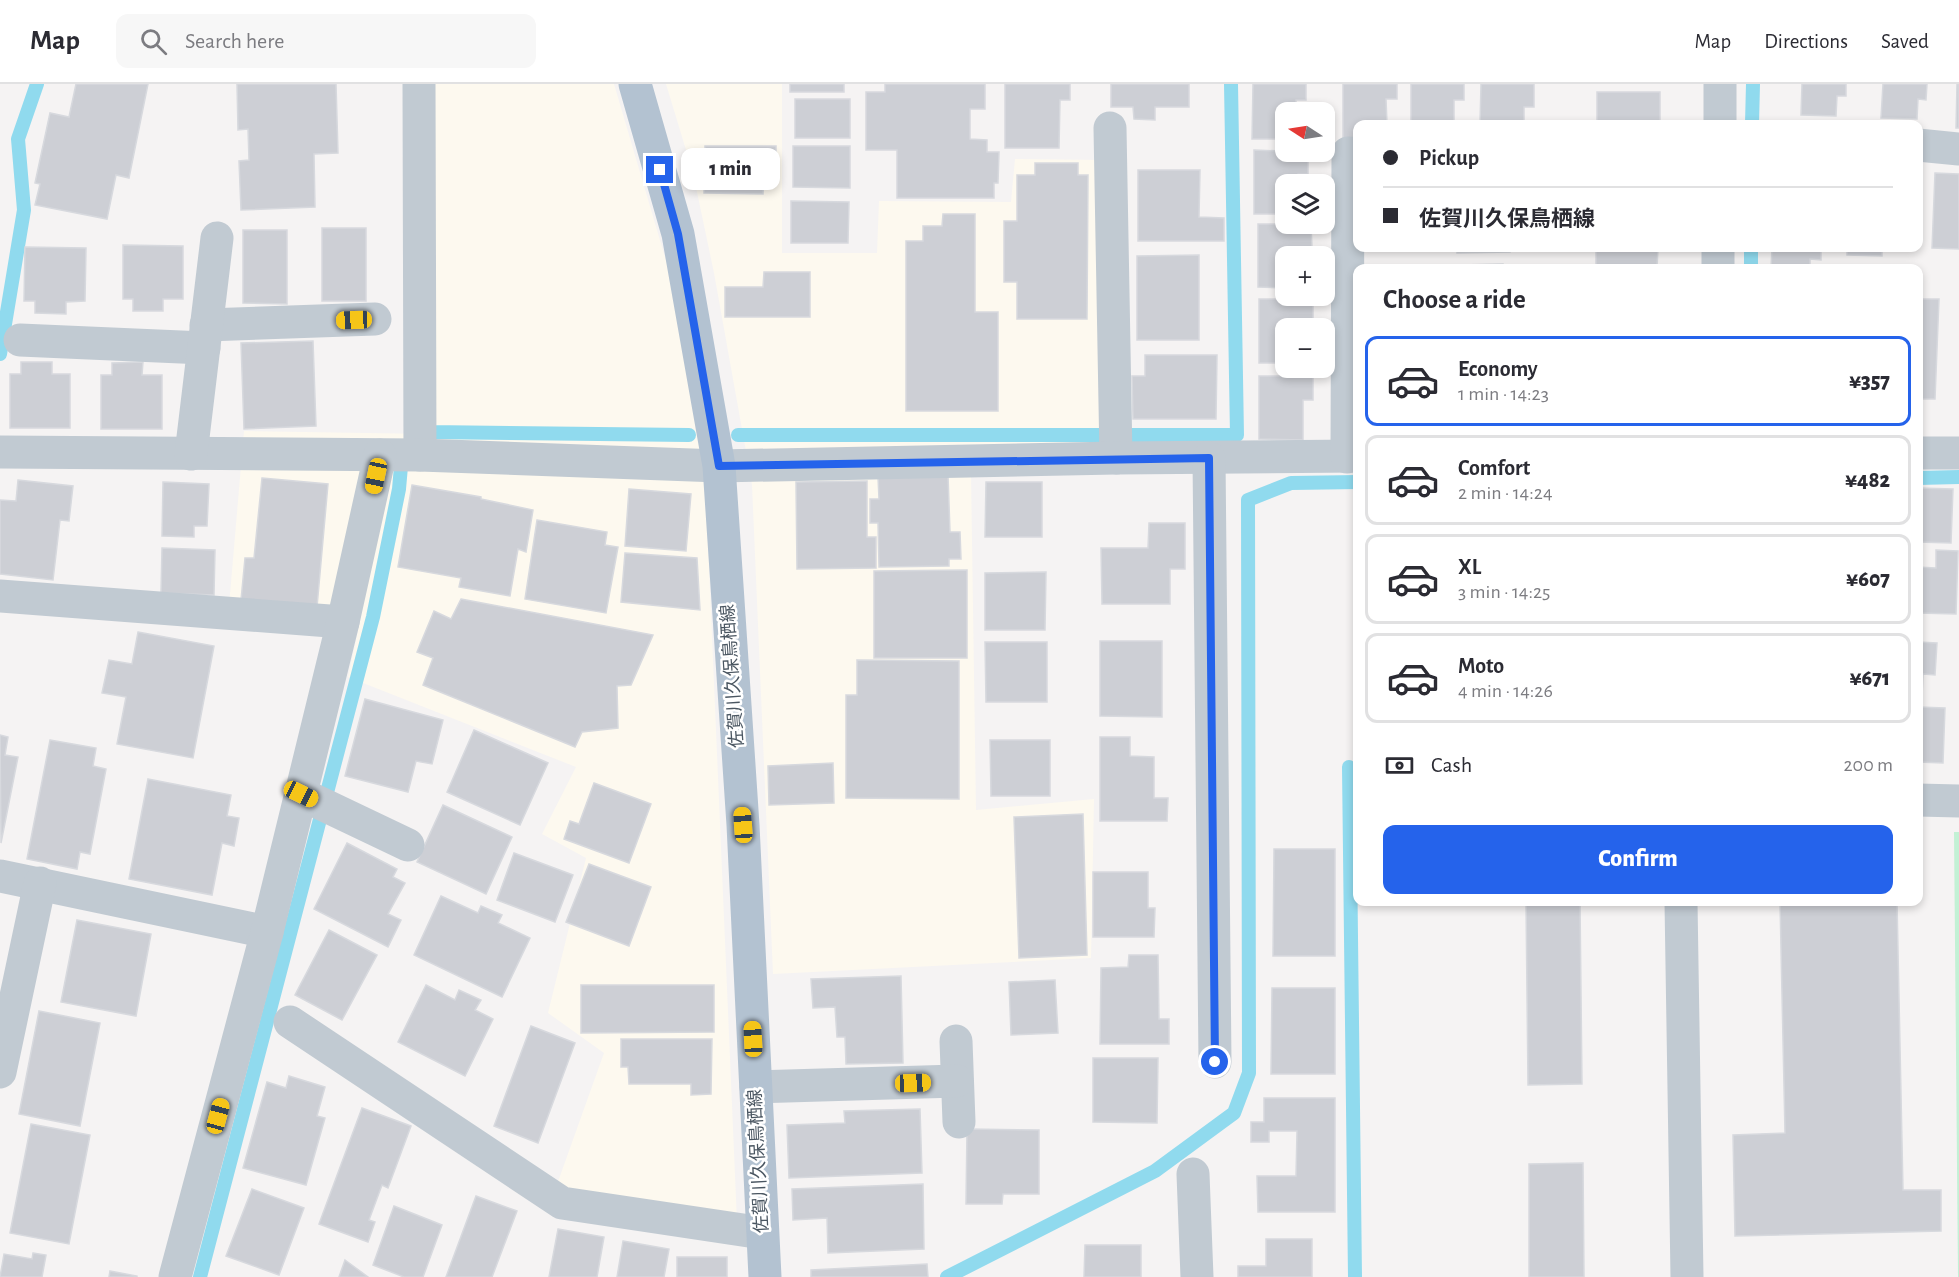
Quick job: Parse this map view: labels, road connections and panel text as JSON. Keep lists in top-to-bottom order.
{
  "streets": {
    "main road": ["佐賀川久保鳥栖線"]
  },
  "north": "left",
  "page": {
    "header": "Map",
    "search": "Search here",
    "nav": ["Map", "Directions", "Saved"],
    "map_buttons": ["+", "−"],
    "banner": ["Pickup", "佐賀川久保鳥栖線"],
    "bubble": "1 min",
    "heading": "Choose a ride",
    "list": [
      {
        "name": "Economy",
        "note": "1 min · 14:23",
        "value": "¥357"
      },
      {
        "name": "Comfort",
        "note": "2 min · 14:24",
        "value": "¥482"
      },
      {
        "name": "XL",
        "note": "3 min · 14:25",
        "value": "¥607"
      },
      {
        "name": "Moto",
        "note": "4 min · 14:26",
        "value": "¥671"
      }
    ],
    "pay": ["Cash", "200 m"],
    "buttons": "Confirm"
  }
}
